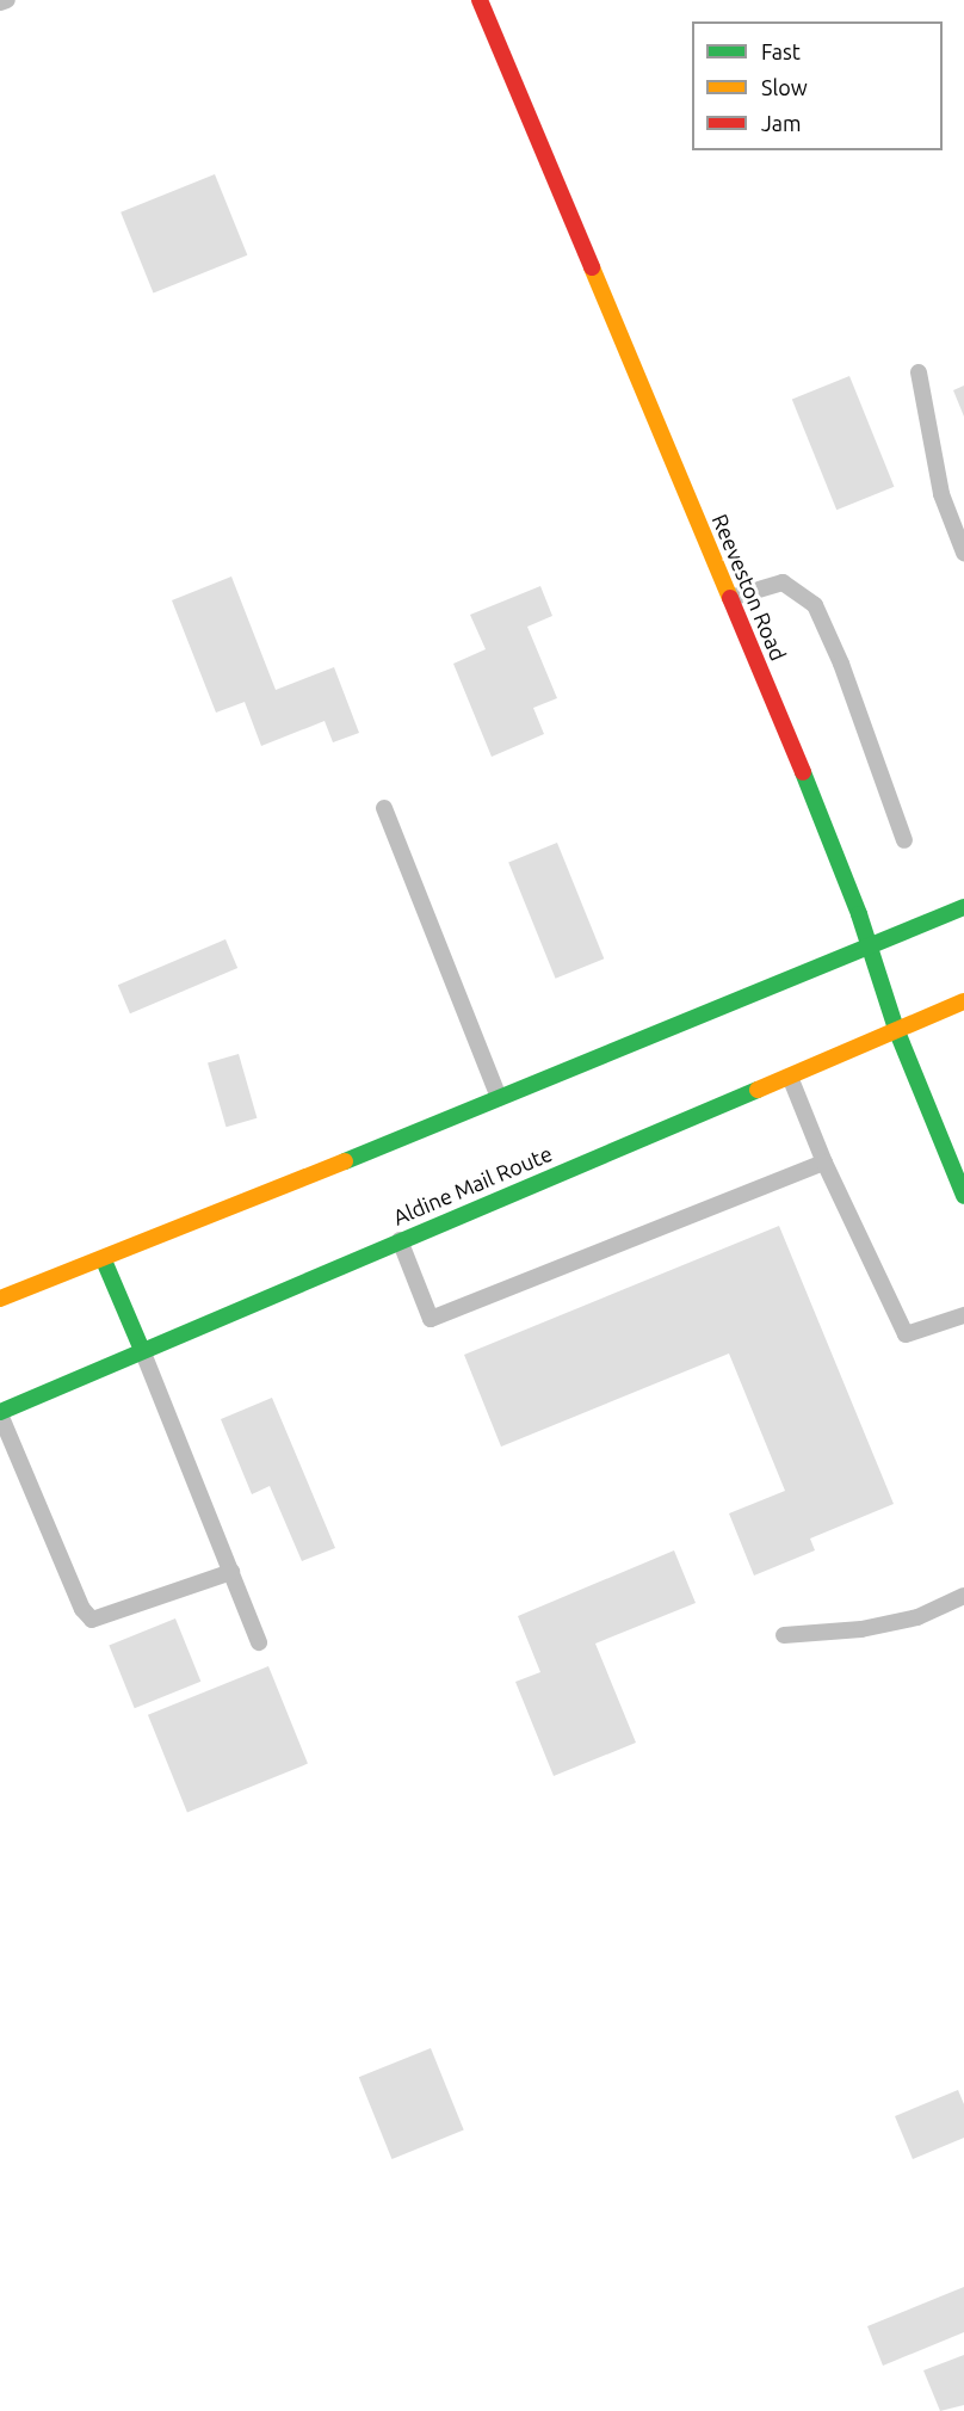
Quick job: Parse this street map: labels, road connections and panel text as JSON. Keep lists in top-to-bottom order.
{
  "streets": {
    "main road": ["Reeveston Road", "Aldine Mail Route"]
  },
  "crossings": [
    ["Reeveston Road", "Aldine Mail Route"]
  ],
  "legend": ["Fast", "Slow", "Jam"]
}
